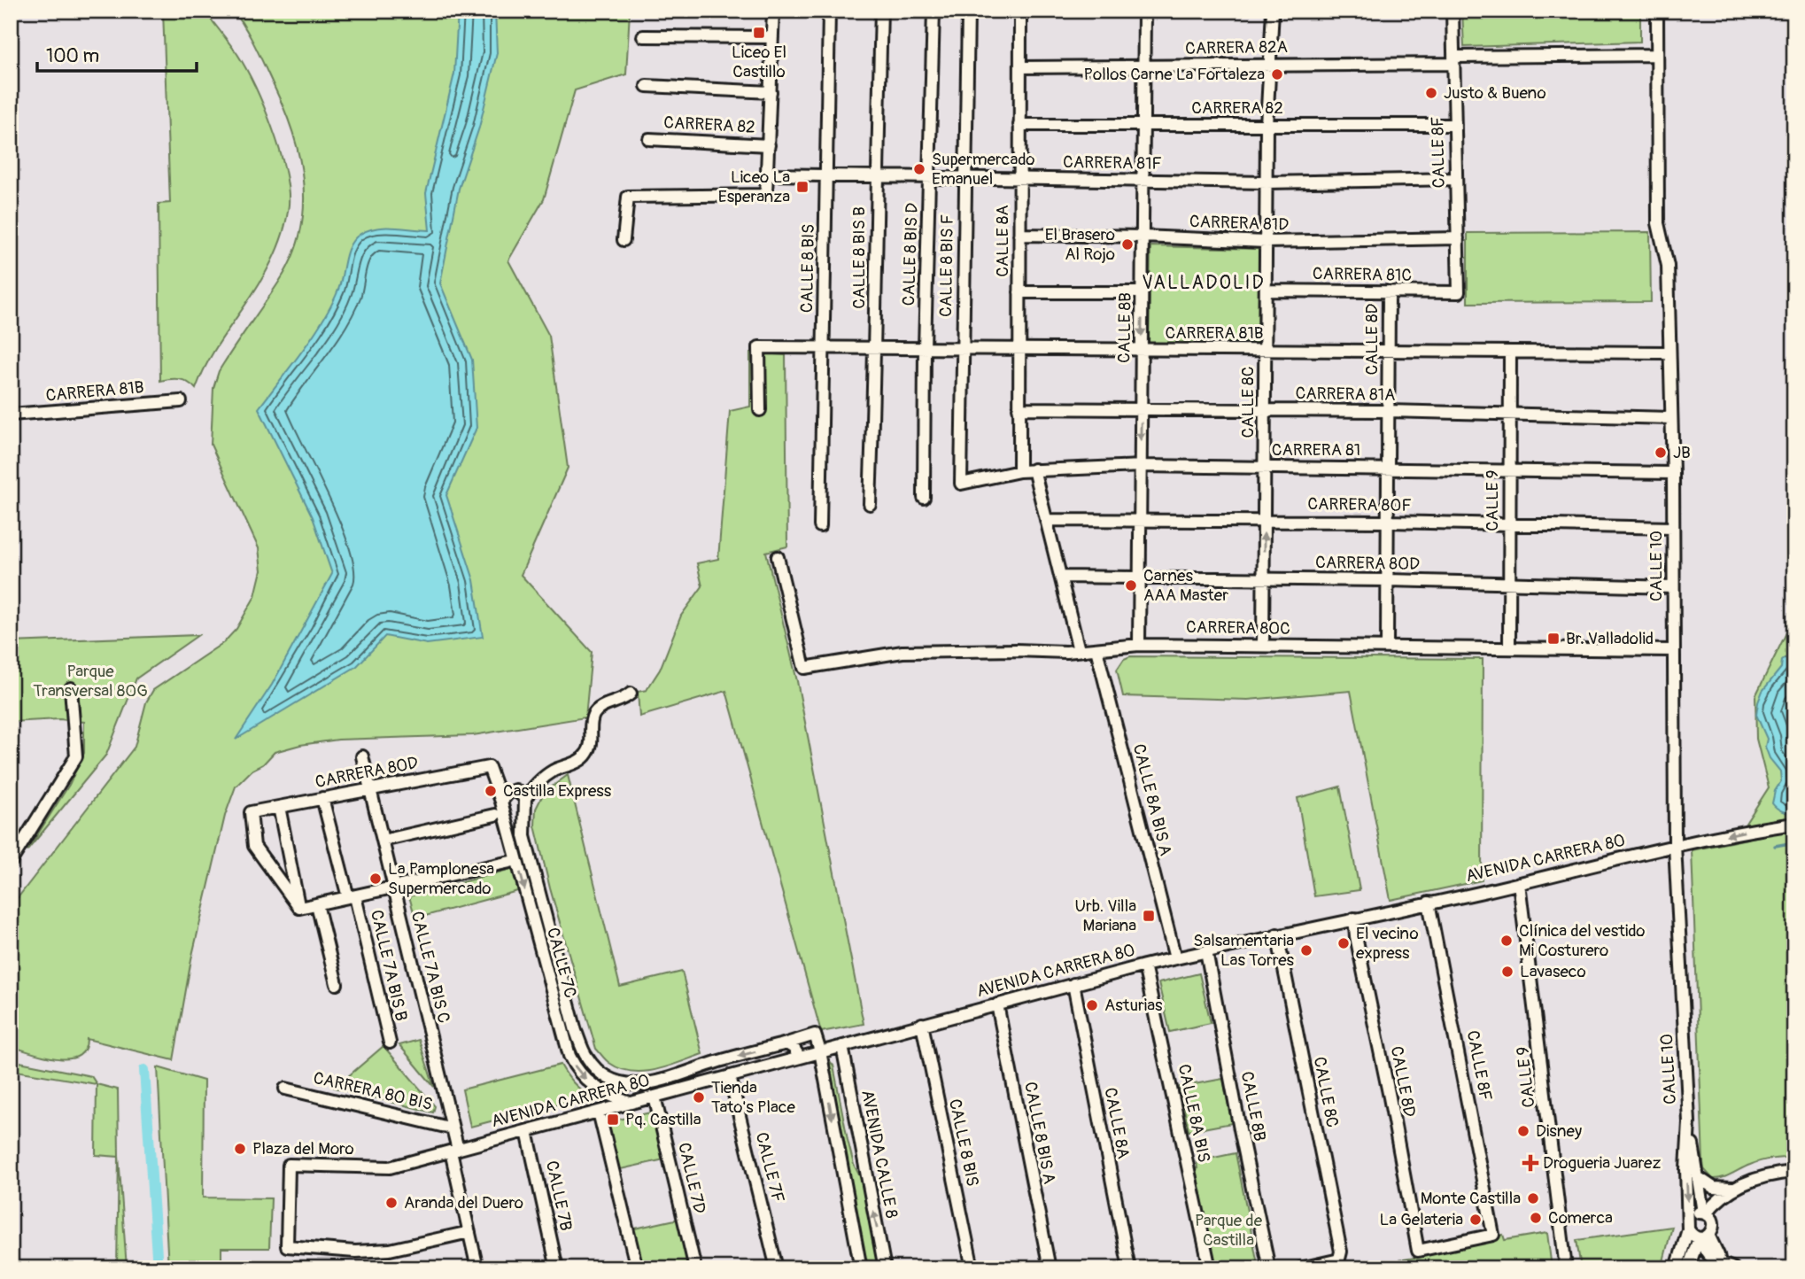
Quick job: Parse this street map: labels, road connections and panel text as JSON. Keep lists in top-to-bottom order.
{
  "streets": {
    "street": [
      "CARRERA 82A",
      "CARRERA 82",
      "CALLE 8F",
      "CARRERA 81F",
      "CARRERA 81D",
      "CALLE 8A",
      "CALLE 8 BIS D",
      "CALLE 8 BIS B",
      "CALLE 8 BIS F",
      "CALLE 8 BIS",
      "CARRERA 81C",
      "CALLE 8B",
      "CARRERA 81B",
      "CALLE 8D",
      "CARRERA 81A",
      "CALLE 8C",
      "CARRERA 81",
      "CALLE 9",
      "CARRERA 80F",
      "CARRERA 80D",
      "CALLE 10",
      "CARRERA 80C",
      "CALLE 8A BIS A",
      "AVENIDA CARRERA 80",
      "CALLE 7C",
      "CALLE 7A BIS B",
      "CALLE 7A BIS C",
      "CARRERA 80 BIS",
      "CALLE 8A BIS",
      "CALLE 8 BIS A",
      "AVENIDA CALLE 8",
      "CALLE 7F",
      "CALLE 7D",
      "CALLE 7B"
    ]
  },
  "crossings": [
    ["CARRERA 82A", "CALLE 8F"],
    ["CARRERA 82A", "CALLE 8A"],
    ["CARRERA 82A", "CALLE 8B"],
    ["CARRERA 82A", "CALLE 8C"],
    ["CARRERA 82A", "CALLE 10"],
    ["CARRERA 82", "CALLE 8F"],
    ["CARRERA 82", "CALLE 8A"],
    ["CARRERA 82", "CALLE 8B"],
    ["CARRERA 82", "CALLE 8C"],
    ["CALLE 8F", "CARRERA 81F"],
    ["CALLE 8F", "CARRERA 81D"],
    ["CALLE 8F", "CARRERA 81C"],
    ["CALLE 8F", "CALLE 8D"],
    ["CALLE 8F", "AVENIDA CARRERA 80"],
    ["CARRERA 81F", "CALLE 8A"],
    ["CARRERA 81F", "CALLE 8 BIS D"],
    ["CARRERA 81F", "CALLE 8 BIS B"],
    ["CARRERA 81F", "CALLE 8 BIS F"],
    ["CARRERA 81F", "CALLE 8 BIS"],
    ["CARRERA 81F", "CALLE 8B"],
    ["CARRERA 81F", "CALLE 8C"],
    ["CARRERA 81D", "CALLE 8A"],
    ["CARRERA 81D", "CALLE 8B"],
    ["CARRERA 81D", "CALLE 8C"],
    ["CALLE 8A", "CARRERA 81B"],
    ["CALLE 8A", "CARRERA 81A"],
    ["CALLE 8A", "CARRERA 81"],
    ["CALLE 8A", "AVENIDA CARRERA 80"],
    ["CALLE 8 BIS D", "CARRERA 81B"],
    ["CALLE 8 BIS B", "CARRERA 81B"],
    ["CALLE 8 BIS F", "CARRERA 81B"],
    ["CALLE 8 BIS F", "CARRERA 81"],
    ["CALLE 8 BIS", "CARRERA 81B"],
    ["CALLE 8 BIS", "AVENIDA CARRERA 80"],
    ["CARRERA 81C", "CALLE 8D"],
    ["CARRERA 81C", "CALLE 8C"],
    ["CALLE 8B", "CARRERA 81B"],
    ["CALLE 8B", "CARRERA 81A"],
    ["CALLE 8B", "CARRERA 81"],
    ["CALLE 8B", "CARRERA 80F"],
    ["CALLE 8B", "CARRERA 80D"],
    ["CALLE 8B", "CARRERA 80C"],
    ["CALLE 8B", "AVENIDA CARRERA 80"],
    ["CARRERA 81B", "CALLE 8D"],
    ["CARRERA 81B", "CALLE 8C"],
    ["CARRERA 81B", "CALLE 9"],
    ["CARRERA 81B", "CALLE 10"],
    ["CALLE 8D", "CARRERA 81A"],
    ["CALLE 8D", "CARRERA 81"],
    ["CALLE 8D", "CARRERA 80F"],
    ["CALLE 8D", "CARRERA 80D"],
    ["CALLE 8D", "CARRERA 80C"],
    ["CALLE 8D", "AVENIDA CARRERA 80"],
    ["CARRERA 81A", "CALLE 8C"],
    ["CARRERA 81A", "CALLE 9"],
    ["CARRERA 81A", "CALLE 10"],
    ["CALLE 8C", "CARRERA 81"],
    ["CALLE 8C", "CARRERA 80F"],
    ["CALLE 8C", "CARRERA 80D"],
    ["CALLE 8C", "CARRERA 80C"],
    ["CALLE 8C", "AVENIDA CARRERA 80"],
    ["CARRERA 81", "CALLE 9"],
    ["CARRERA 81", "CALLE 10"],
    ["CALLE 9", "CARRERA 80F"],
    ["CALLE 9", "CARRERA 80D"],
    ["CALLE 9", "CARRERA 80C"],
    ["CALLE 9", "AVENIDA CARRERA 80"],
    ["CARRERA 80F", "CALLE 10"],
    ["CARRERA 80D", "CALLE 10"],
    ["CARRERA 80D", "CALLE 7C"],
    ["CARRERA 80D", "CALLE 7A BIS B"],
    ["CARRERA 80D", "CALLE 7A BIS C"],
    ["CALLE 10", "CARRERA 80C"],
    ["CALLE 10", "AVENIDA CARRERA 80"],
    ["CARRERA 80C", "CALLE 8A BIS A"],
    ["CALLE 8A BIS A", "AVENIDA CARRERA 80"],
    ["AVENIDA CARRERA 80", "CALLE 7C"],
    ["AVENIDA CARRERA 80", "CALLE 7A BIS C"],
    ["AVENIDA CARRERA 80", "CALLE 8A BIS"],
    ["AVENIDA CARRERA 80", "CALLE 8 BIS A"],
    ["AVENIDA CARRERA 80", "AVENIDA CALLE 8"],
    ["AVENIDA CARRERA 80", "CALLE 7F"],
    ["AVENIDA CARRERA 80", "CALLE 7D"],
    ["AVENIDA CARRERA 80", "CALLE 7B"],
    ["CALLE 7A BIS C", "CARRERA 80 BIS"]
  ],
  "districts": ["VALLADOLID"],
  "parks": ["Parque Transversal 80G", "Parque de Castilla"],
  "places": {
    "transit": [
      "Liceo El Castillo",
      "Liceo La Esperanza",
      "Br. Valladolid",
      "Urb. Villa Mariana",
      "Pq. Castilla"
    ],
    "other": [
      "Pollos Carne La Fortaleza",
      "Justo & Bueno",
      "Supermercado Emanuel",
      "El Brasero Al Rojo",
      "JB",
      "Carnes AAA Master",
      "Castilla Express",
      "La Pamplonesa Supermercado",
      "Clínica del vestido Mi Costurero",
      "El vecino express",
      "Salsamentaria Las Torres",
      "Lavaseco",
      "Asturias",
      "Tienda Tato's Place",
      "Disney",
      "Plaza del Moro",
      "Monte Castilla",
      "Aranda del Duero",
      "Comerca",
      "La Gelateria"
    ],
    "health": ["Drogueria Juarez"]
  },
  "scale_bar": "100 m"
}
